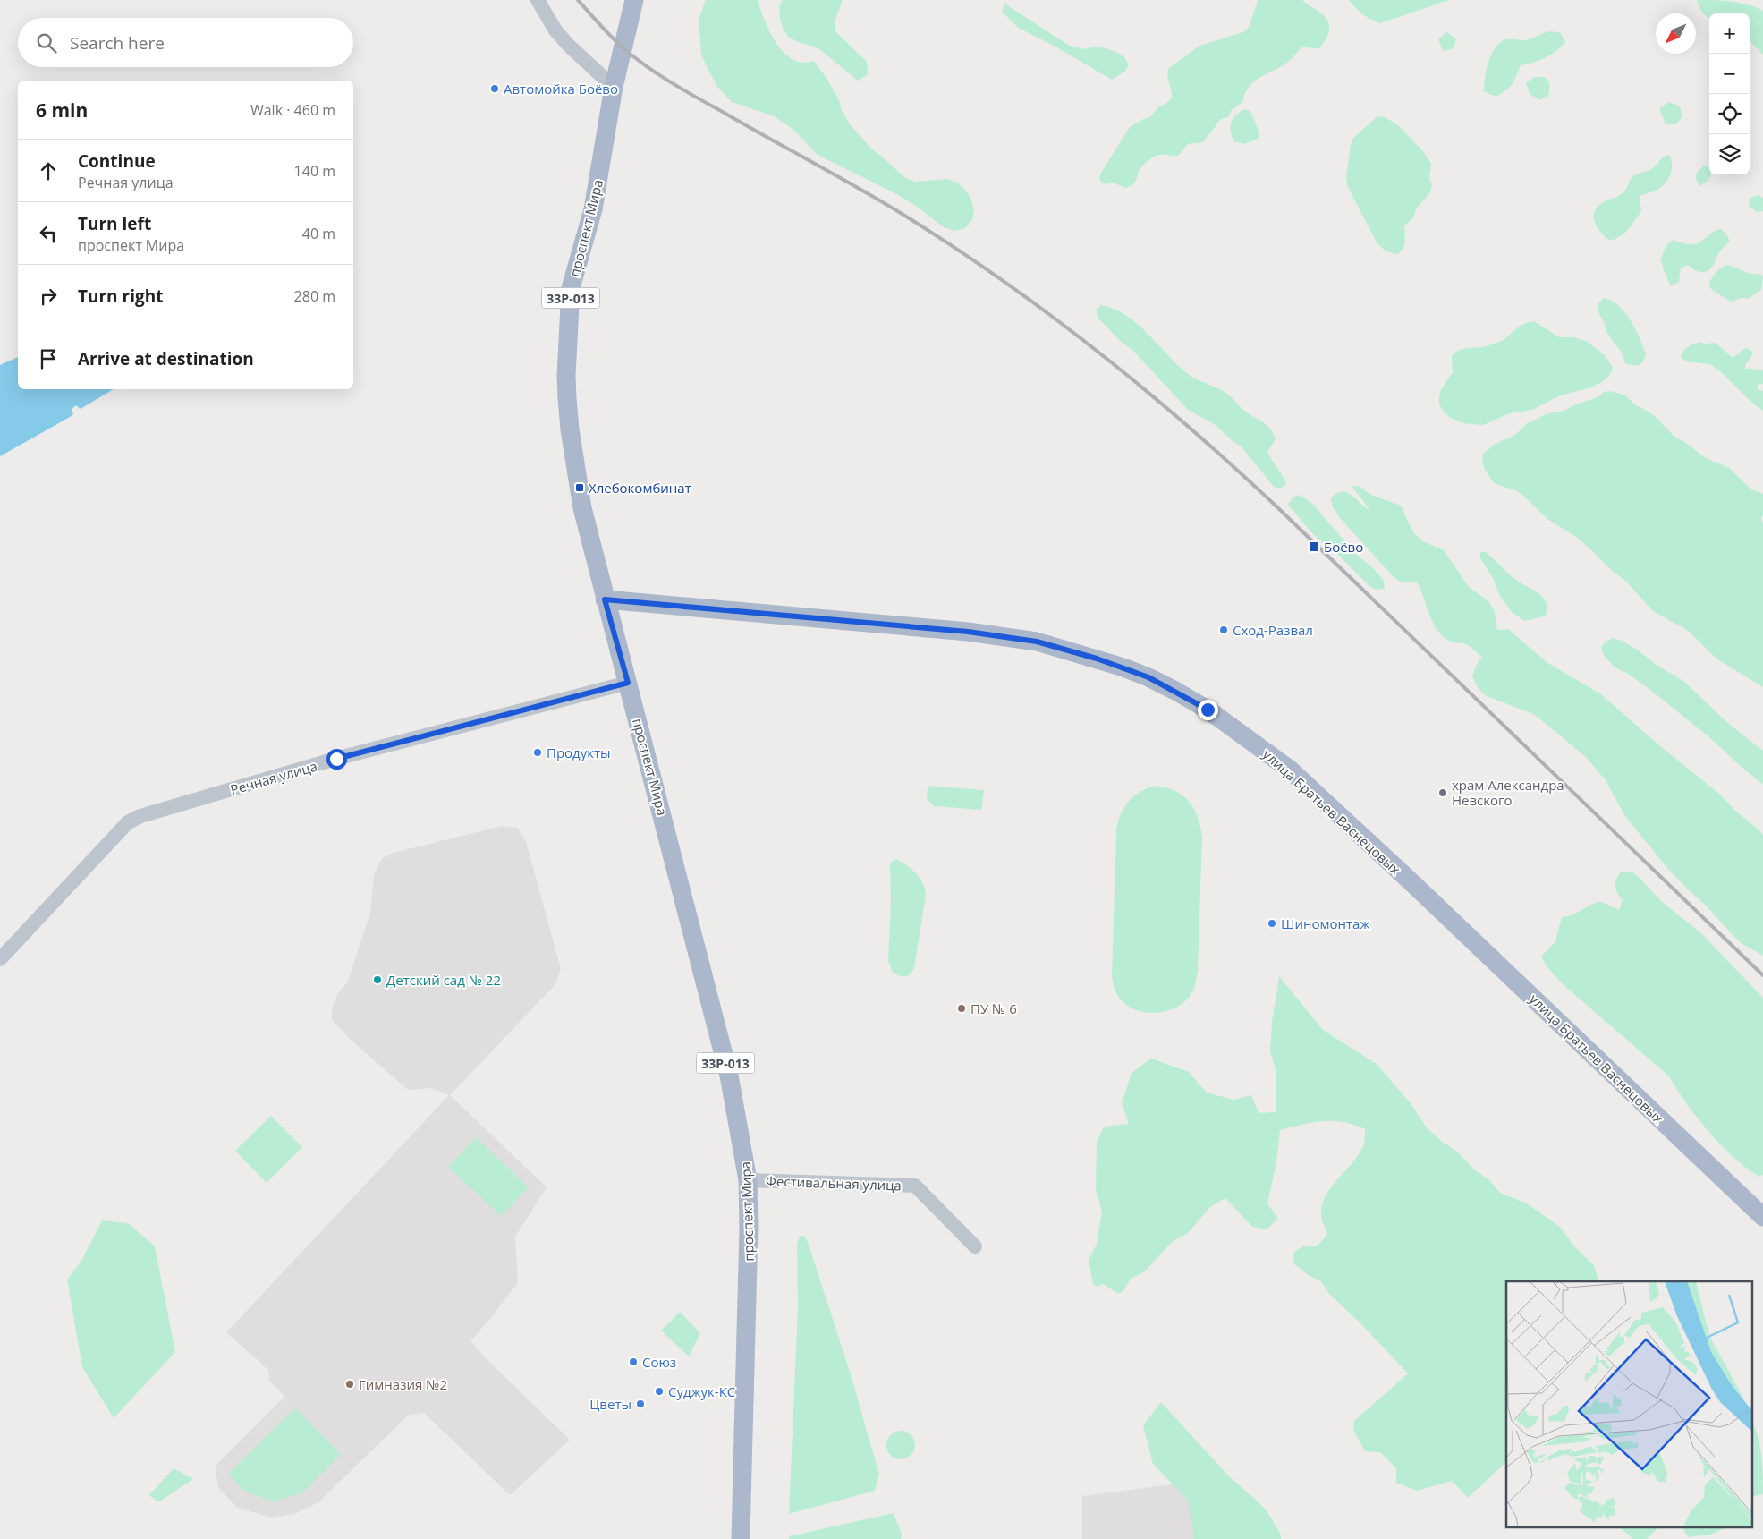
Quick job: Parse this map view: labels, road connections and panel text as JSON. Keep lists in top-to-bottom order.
{
  "streets": {
    "main road": ["проспект Мира", "33Р-013", "улица Братьев Васнецовых"],
    "street": ["Речная улица", "Фестивальная улица"]
  },
  "crossings": [
    ["проспект Мира", "Речная улица"],
    ["проспект Мира", "улица Братьев Васнецовых"],
    ["проспект Мира", "Фестивальная улица"]
  ],
  "places": {
    "other": [
      "Автомойка Боёво",
      "Сход-Развал",
      "Продукты",
      "храм Александра Невского",
      "Шиномонтаж",
      "Детский сад № 22",
      "ПУ № 6",
      "Союз",
      "Гимназия №2",
      "Суджук-КС",
      "Цветы"
    ],
    "transit": ["Хлебокомбинат", "Боёво"]
  },
  "north": "bottom left",
  "page": {
    "map_buttons": ["+", "−"],
    "search": "Search here",
    "heading": ["6 min", "Walk · 460 m"],
    "list": [
      ["Continue", "Речная улица", "140 m"],
      ["Turn left", "проспект Мира", "40 m"],
      ["Turn right", "280 m"],
      "Arrive at destination"
    ]
  }
}
